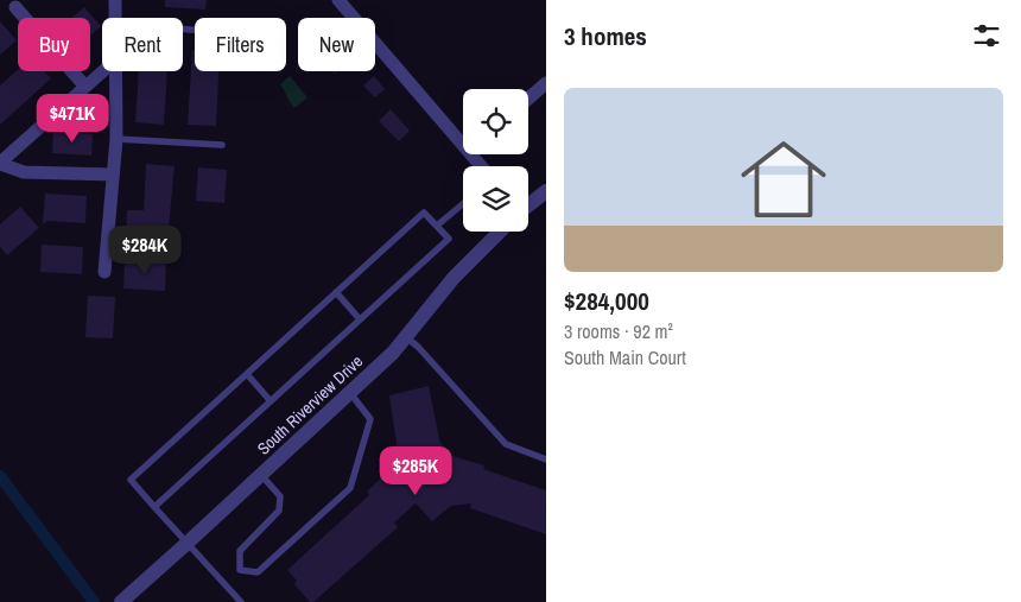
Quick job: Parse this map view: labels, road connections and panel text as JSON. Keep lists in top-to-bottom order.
{
  "streets": {
    "street": ["South Riverview Drive"]
  },
  "page": {
    "heading": "3 homes",
    "chip": [
      "Buy",
      "Rent",
      "Filters",
      "New"
    ],
    "list": [
      {
        "name": "$284,000",
        "note": "3 rooms · 92 m² · South Main Court"
      }
    ],
    "price": ["$471K", "$284K", "$285K"]
  }
}
